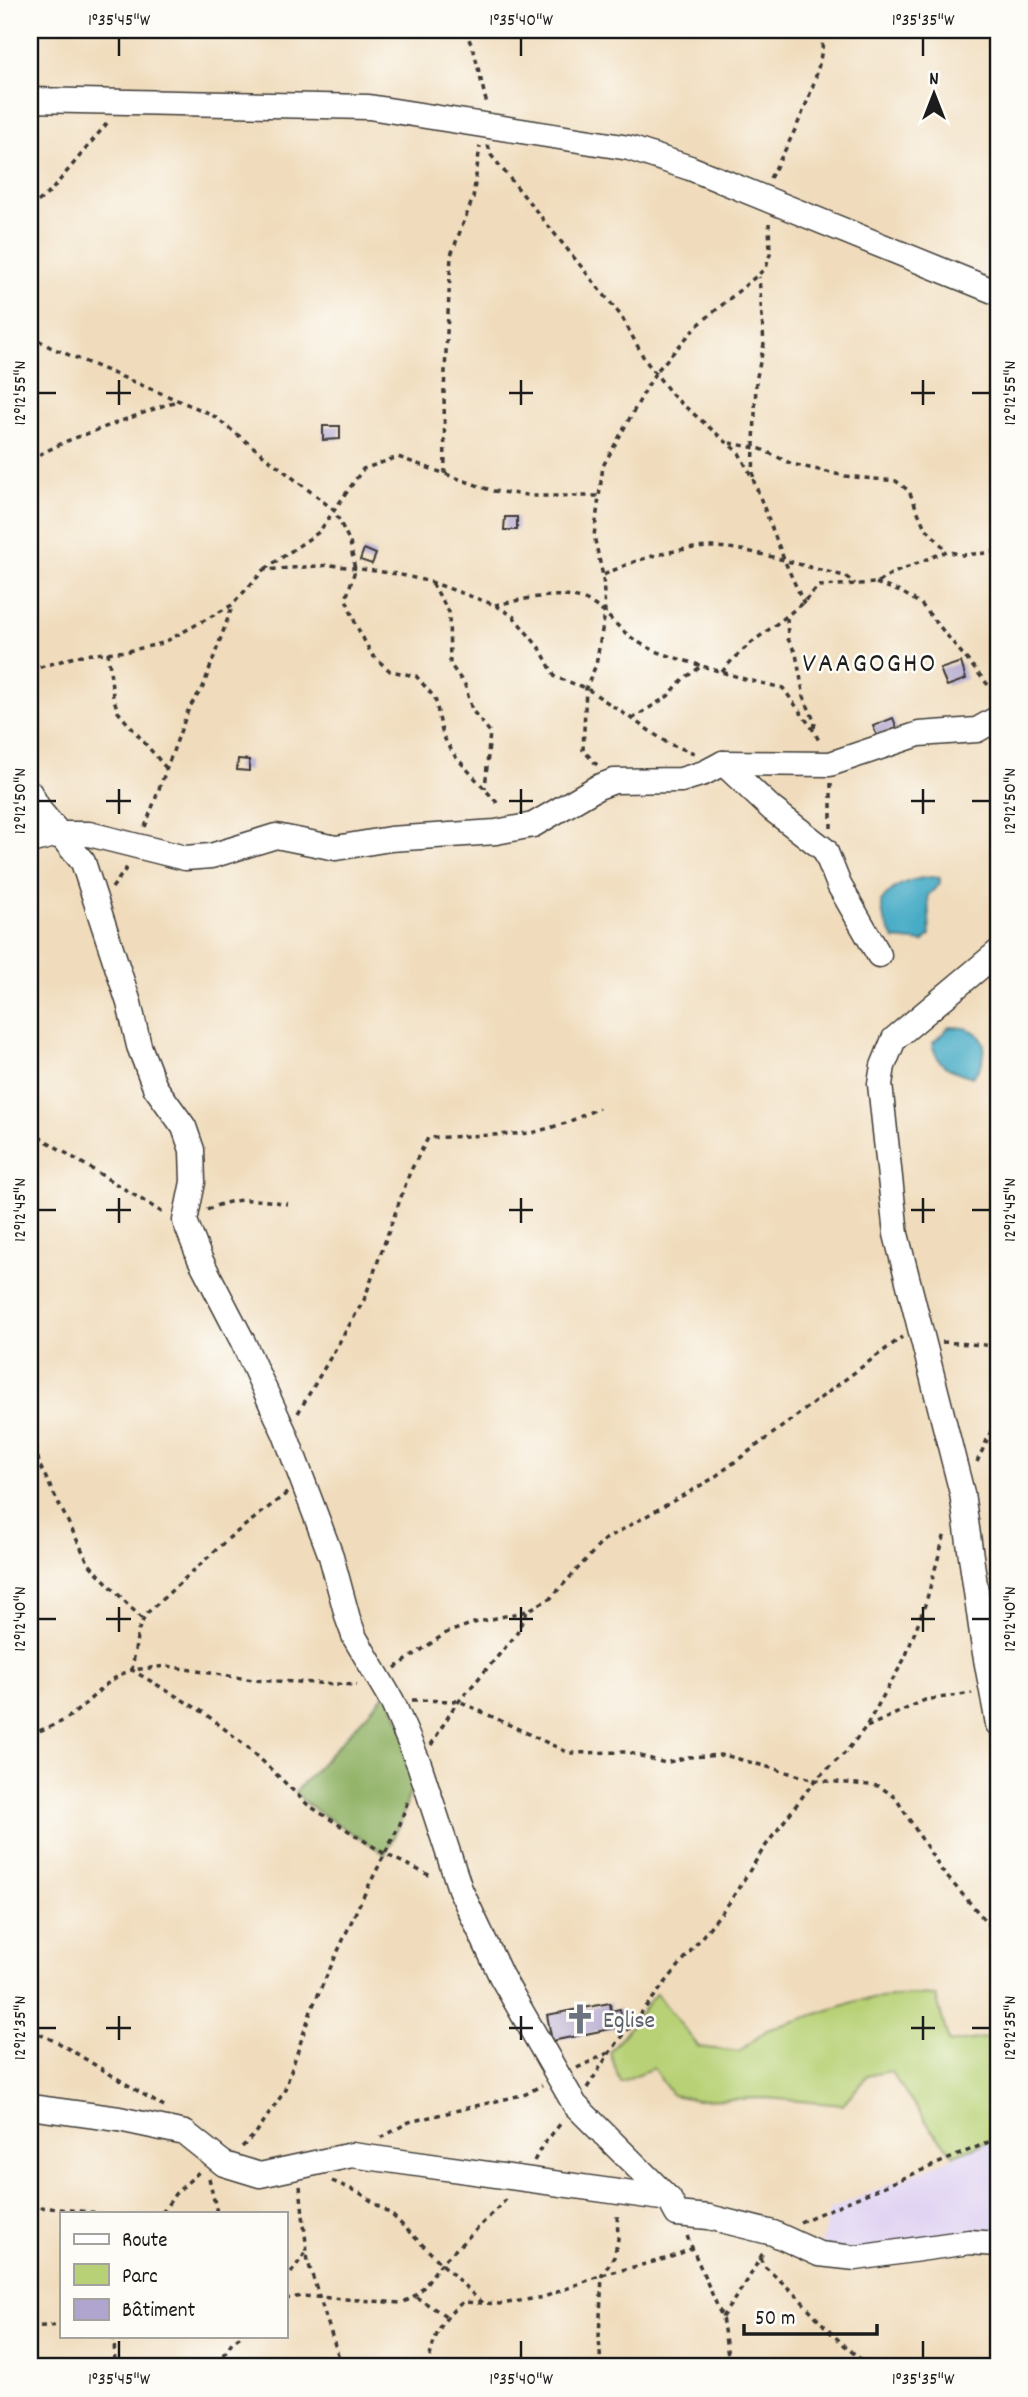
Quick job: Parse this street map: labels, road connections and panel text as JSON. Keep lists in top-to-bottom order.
{
  "districts": ["VAAGOGHO"],
  "places": {
    "church": ["Eglise"]
  },
  "legend": ["Route", "Parc", "Bâtiment"],
  "scale_bar": "50 m",
  "north": "top",
  "coordinates": [
    "1°35'45\"W",
    "1°35'40\"W",
    "1°35'35\"W",
    "12°12'55\"N",
    "12°12'50\"N",
    "12°12'45\"N",
    "12°12'40\"N",
    "12°12'35\"N"
  ]
}
